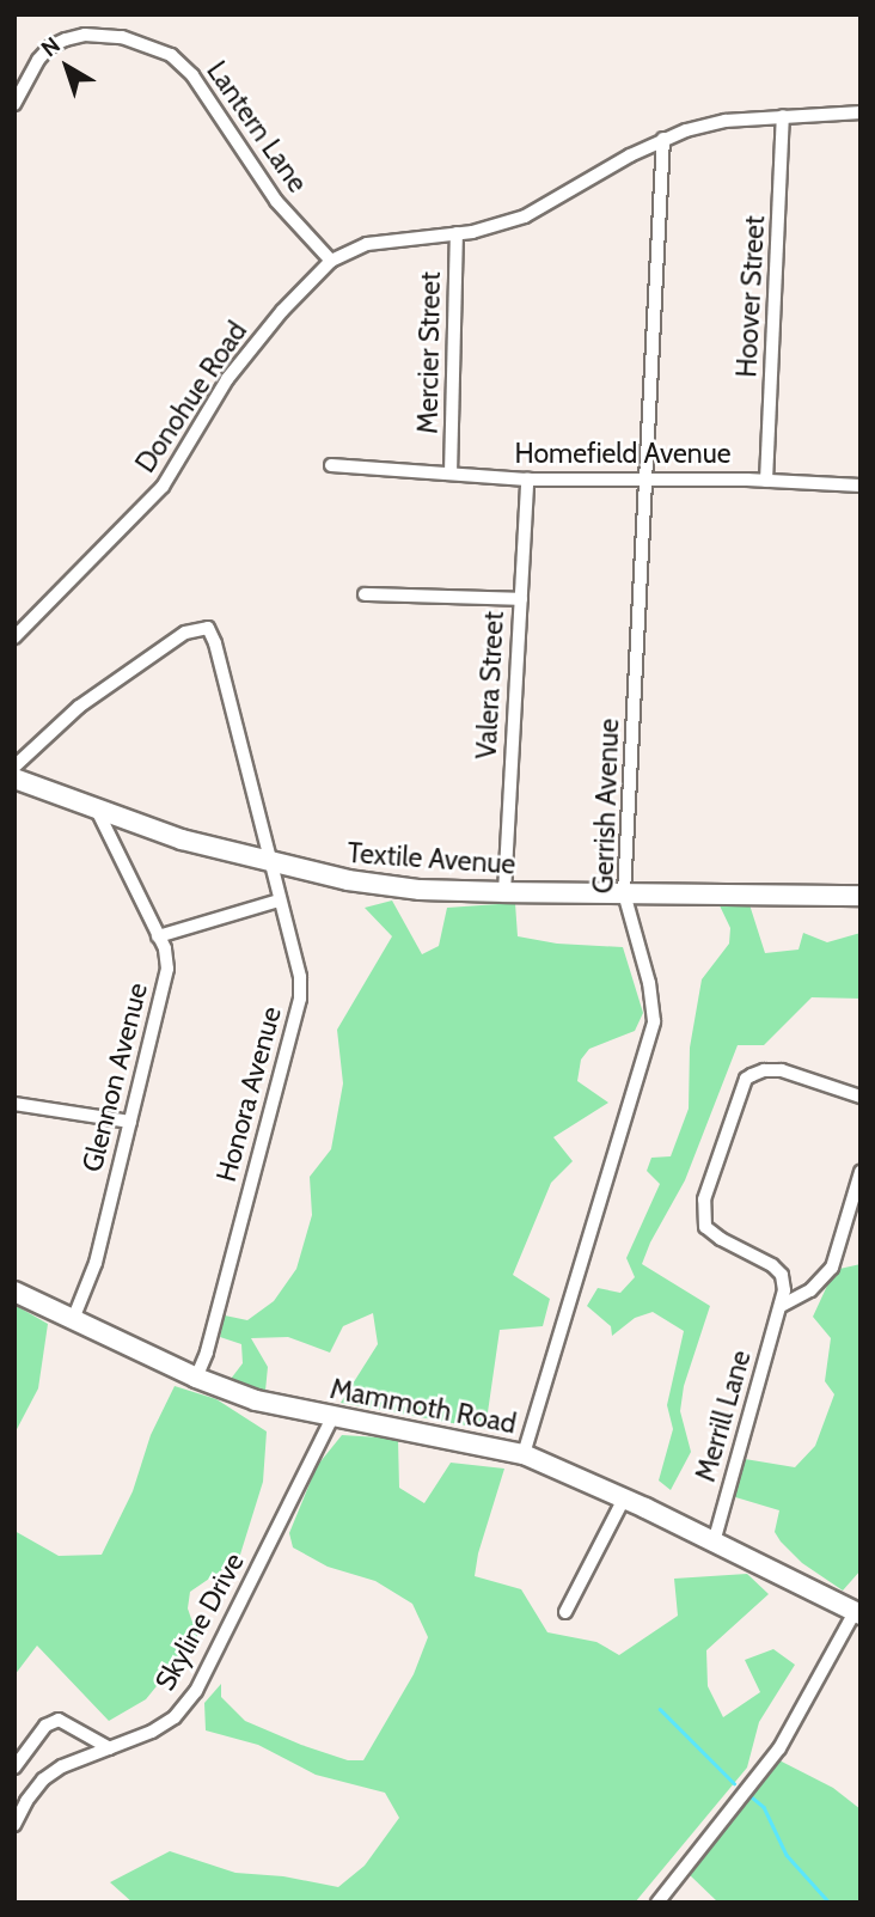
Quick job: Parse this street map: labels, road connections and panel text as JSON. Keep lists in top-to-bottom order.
{
  "streets": {
    "main road": ["Textile Avenue", "Mammoth Road"],
    "street": [
      "Lantern Lane",
      "Hoover Street",
      "Mercier Street",
      "Donohue Road",
      "Homefield Avenue",
      "Valera Street",
      "Gerrish Avenue",
      "Glennon Avenue",
      "Honora Avenue",
      "Merrill Lane",
      "Skyline Drive"
    ]
  },
  "crossings": [
    ["Lantern Lane", "Donohue Road"],
    ["Hoover Street", "Donohue Road"],
    ["Hoover Street", "Homefield Avenue"],
    ["Mercier Street", "Donohue Road"],
    ["Mercier Street", "Homefield Avenue"],
    ["Donohue Road", "Gerrish Avenue"],
    ["Homefield Avenue", "Valera Street"],
    ["Homefield Avenue", "Gerrish Avenue"],
    ["Valera Street", "Textile Avenue"],
    ["Gerrish Avenue", "Textile Avenue"],
    ["Gerrish Avenue", "Mammoth Road"],
    ["Textile Avenue", "Glennon Avenue"],
    ["Textile Avenue", "Honora Avenue"],
    ["Glennon Avenue", "Mammoth Road"],
    ["Honora Avenue", "Mammoth Road"],
    ["Mammoth Road", "Merrill Lane"],
    ["Mammoth Road", "Skyline Drive"]
  ],
  "north": "top left"
}
